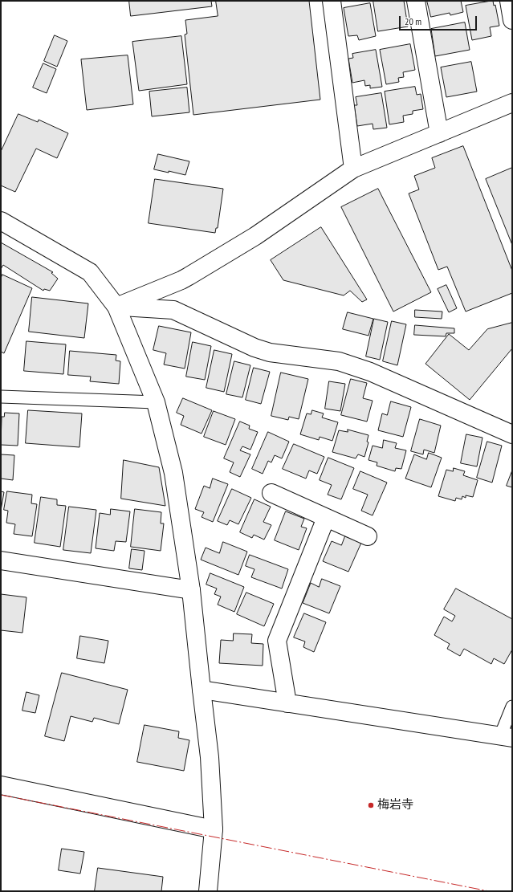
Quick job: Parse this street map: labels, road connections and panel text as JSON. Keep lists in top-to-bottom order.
{
  "places": ["梅岩寺"],
  "scale_bar": "20 m"
}
